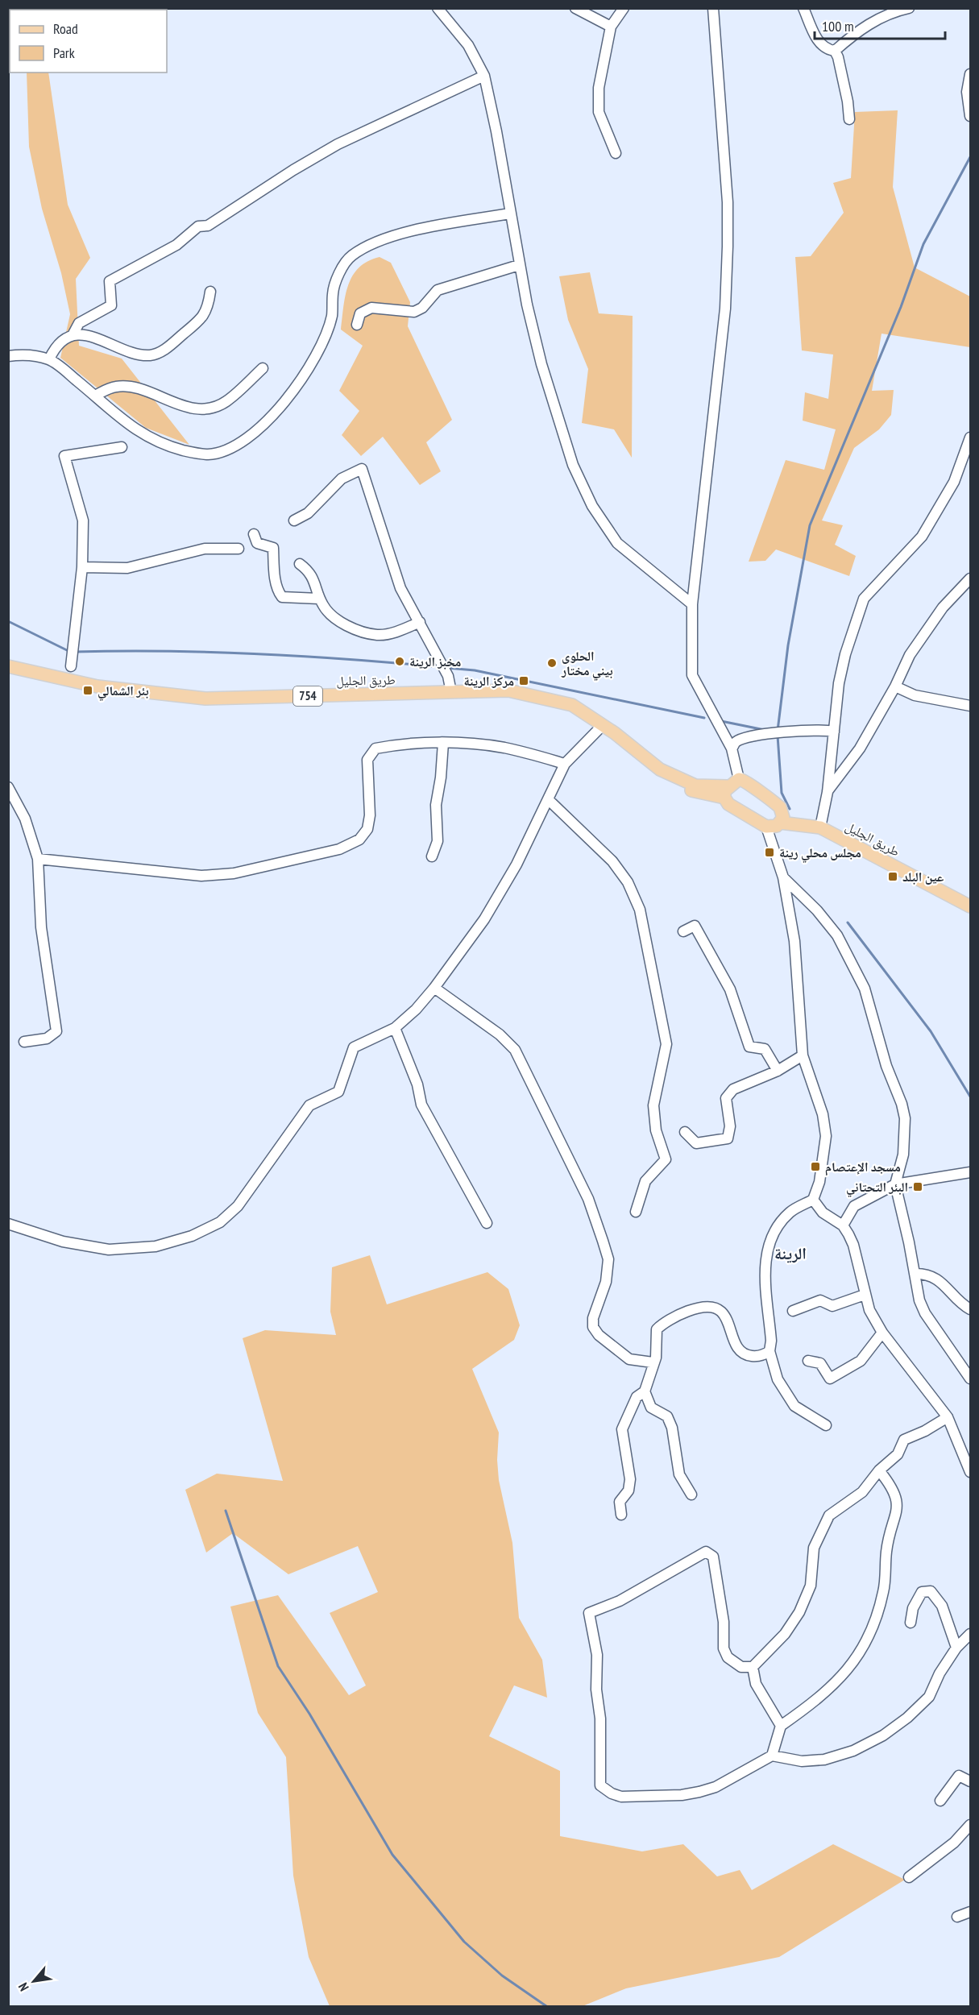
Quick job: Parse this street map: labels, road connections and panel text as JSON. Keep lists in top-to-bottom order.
{
  "streets": {
    "main road": ["طريق الجليل", "754"]
  },
  "districts": ["الرينة"],
  "places": {
    "other": ["مخبز الرينة", "الحلوى بيني مختار"],
    "transit": [
      "مركز الرينة",
      "بئر الشمالي",
      "مجلس محلي رينة",
      "عين البلد",
      "مسجد الإعتصام",
      "البئر التحتاني"
    ]
  },
  "legend": ["Road", "Park"],
  "scale_bar": "100 m",
  "north": "bottom left"
}
